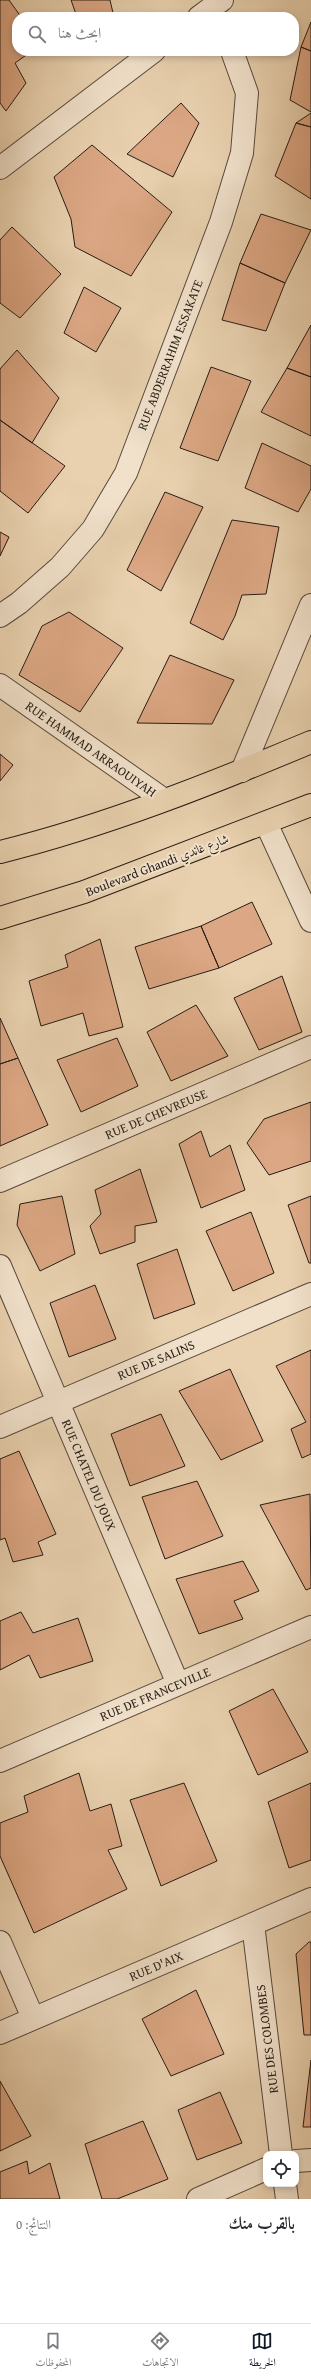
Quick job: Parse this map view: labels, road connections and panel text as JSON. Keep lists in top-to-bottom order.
{
  "streets": {
    "main road": ["Boulevard Ghandi شارع غاندي"],
    "street": [
      "RUE ABDERRAHIM ESSAKATE",
      "RUE HAMMAD ARRAOUIYAH",
      "RUE DE CHEVREUSE",
      "RUE DE SALINS",
      "RUE CHATEL DU JOUX",
      "RUE DE FRANCEVILLE",
      "RUE D'AIX",
      "RUE DES COLOMBES"
    ]
  },
  "crossings": [
    ["RUE DE SALINS", "RUE CHATEL DU JOUX"],
    ["RUE CHATEL DU JOUX", "RUE DE FRANCEVILLE"],
    ["RUE D'AIX", "RUE DES COLOMBES"]
  ],
  "page": {
    "search": "ابحث هنا",
    "heading": ["بالقرب منك", "النتائج: 0"],
    "nav": ["الخريطة", "الاتجاهات", "المحفوظات"]
  }
}
